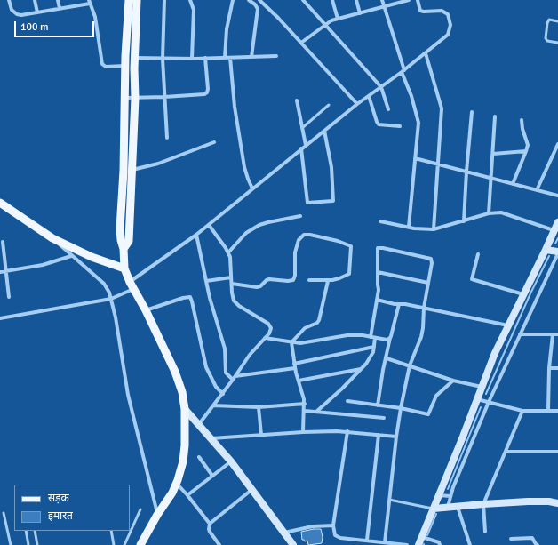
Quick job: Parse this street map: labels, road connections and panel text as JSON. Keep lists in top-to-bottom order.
{
  "legend": ["सड़क", "इमारत"],
  "scale_bar": "100 m"
}
